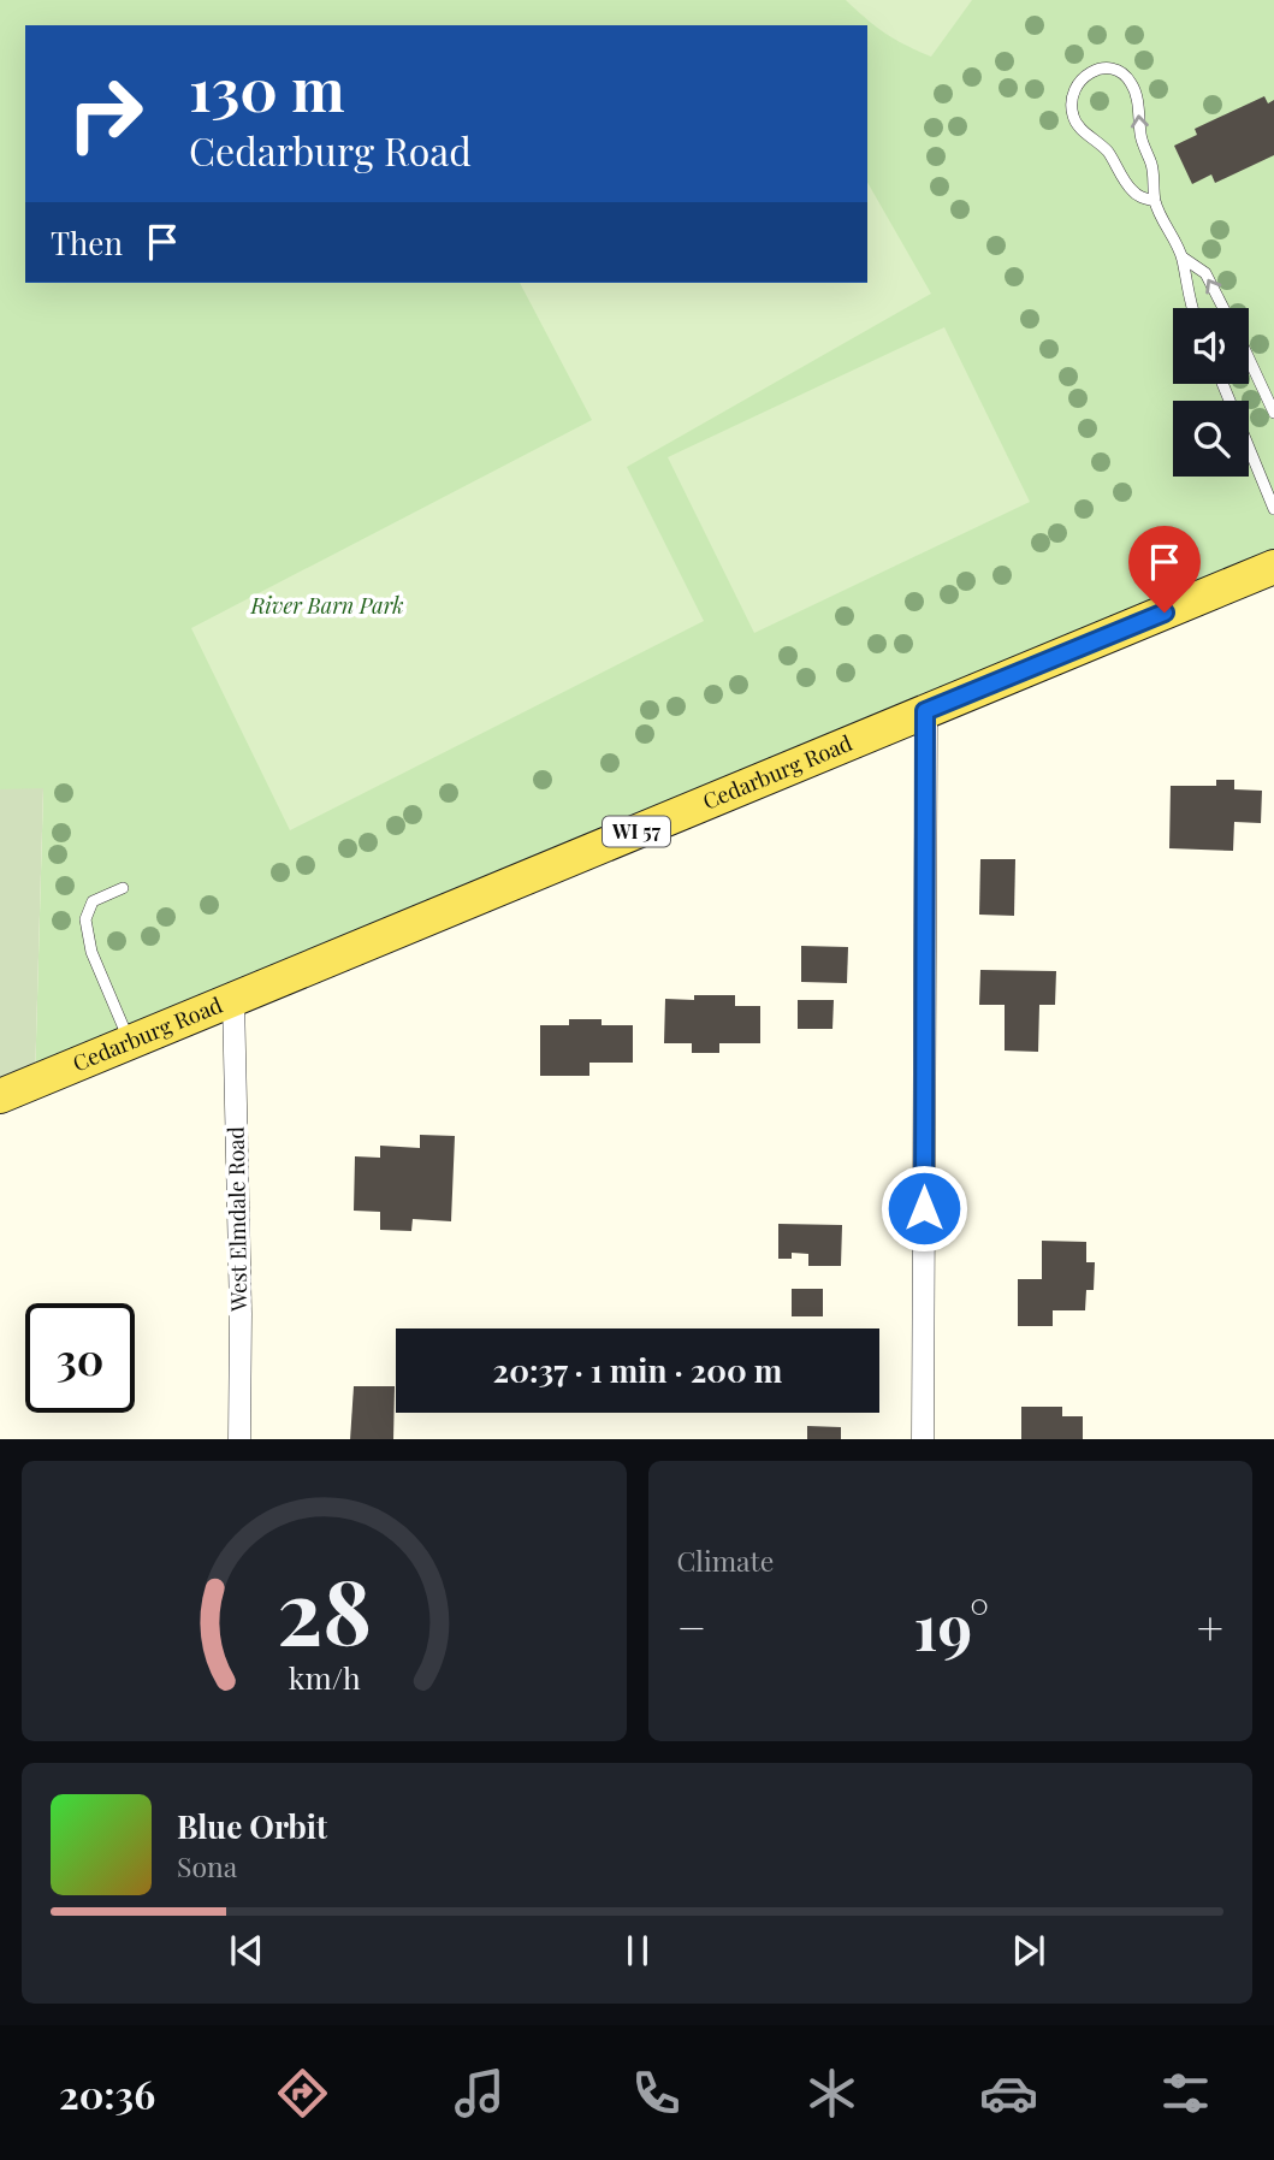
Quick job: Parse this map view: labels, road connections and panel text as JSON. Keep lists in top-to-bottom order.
{
  "streets": {
    "main road": ["Cedarburg Road", "WI 57"],
    "street": ["West Elmdale Road"]
  },
  "crossings": [
    ["Cedarburg Road", "West Elmdale Road"]
  ],
  "parks": ["River Barn Park"],
  "page": {
    "turn": ["130 m", "Cedarburg Road"],
    "then": "Then",
    "limit": "30",
    "trip": "20:37 · 1 min · 200 m",
    "tile": "Climate",
    "heat": ["−", "19°", "+"],
    "song": ["Blue Orbit", "Sona"],
    "tabs": "20:36",
    "gauge": ["28", "km/h"]
  }
}
